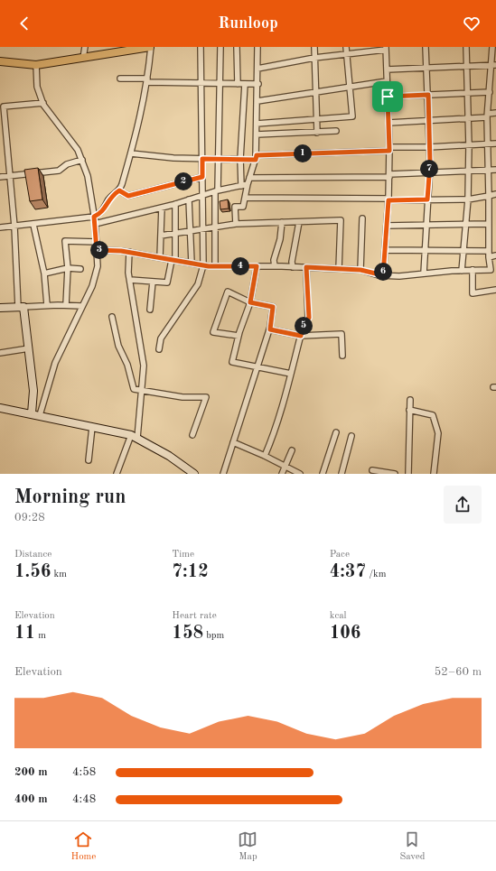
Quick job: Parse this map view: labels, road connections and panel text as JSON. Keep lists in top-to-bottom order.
{
  "page": {
    "header": "Runloop",
    "pins": [
      "1",
      "7",
      "2",
      "3",
      "4",
      "6",
      "5"
    ],
    "heading": ["Morning run", "09:28"],
    "stats": [
      ["Distance", "1.56 km"],
      ["Time", "7:12"],
      ["Pace", "4:37 /km"],
      ["Elevation", "11 m"],
      ["Heart rate", "158 bpm"],
      ["kcal", "106"]
    ],
    "chart": ["Elevation", "52–60 m"],
    "list": [
      {
        "name": "200 m",
        "note": "4:58"
      },
      {
        "name": "400 m",
        "note": "4:48"
      }
    ],
    "tabs": ["Home", "Map", "Saved"]
  }
}
